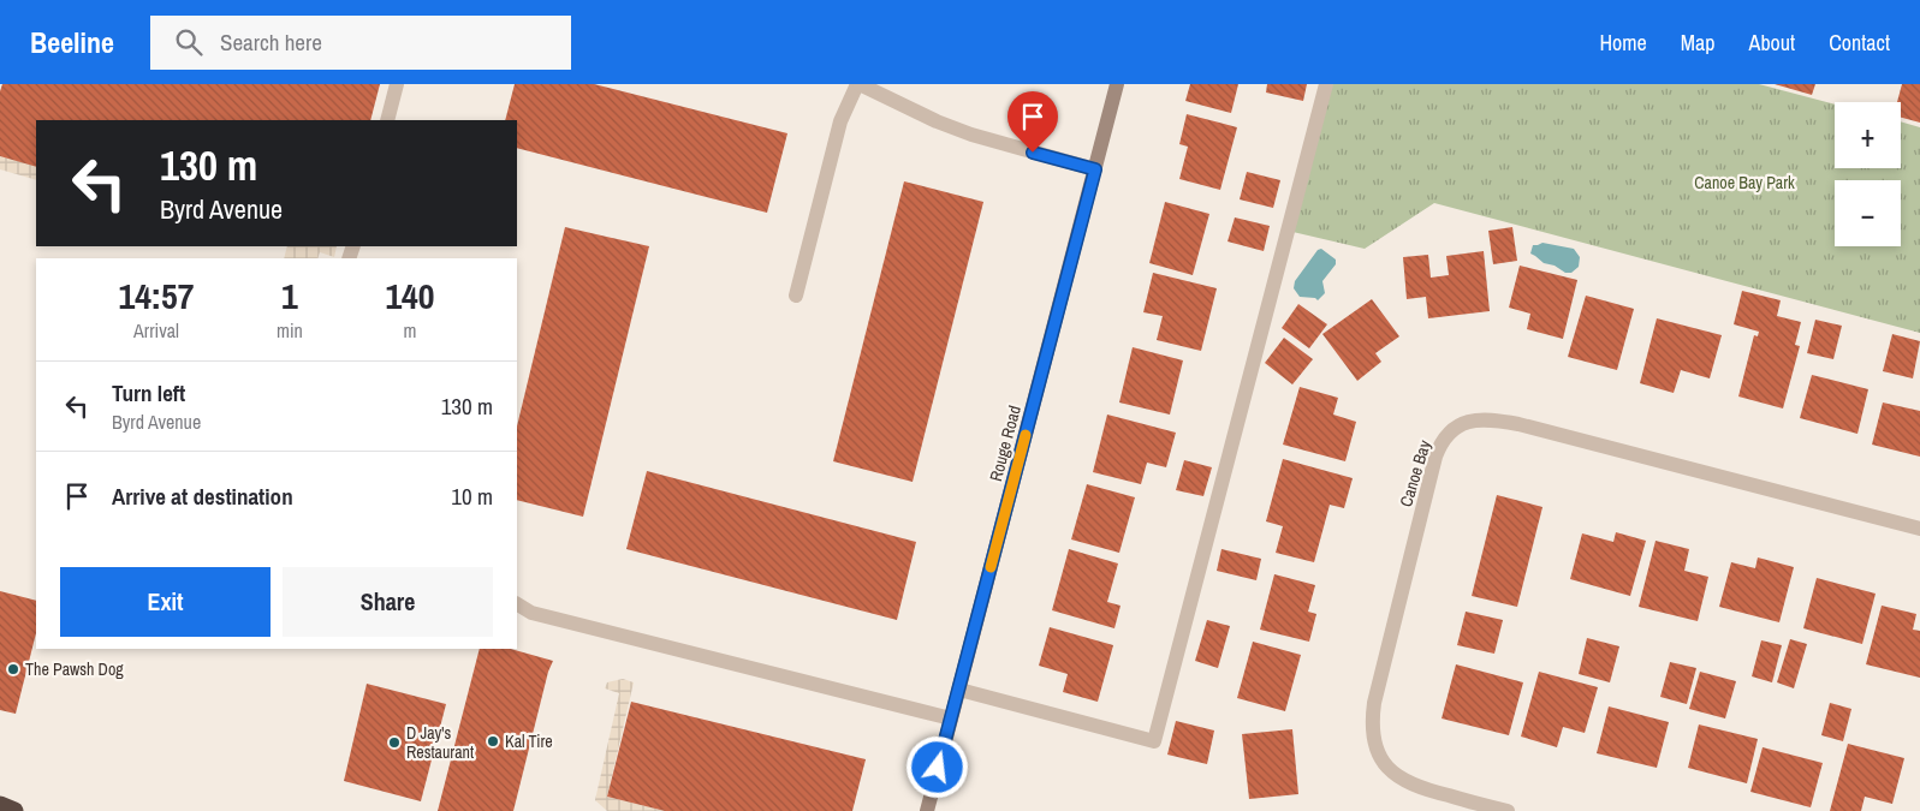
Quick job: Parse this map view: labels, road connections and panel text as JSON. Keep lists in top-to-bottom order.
{
  "streets": {
    "street": ["Rouge Road", "Canoe Bay"]
  },
  "parks": ["Canoe Bay Park"],
  "places": ["The Pawsh Dog", "Kal Tire", "D Jay's Restaurant"],
  "page": {
    "header": "Beeline",
    "search": "Search here",
    "nav": [
      "Home",
      "Map",
      "About",
      "Contact"
    ],
    "map_buttons": ["+", "−"],
    "turn": ["130 m", "Byrd Avenue"],
    "eta": [
      "14:57",
      "Arrival",
      "1",
      "min",
      "140",
      "m"
    ],
    "list": [
      {
        "name": "Turn left",
        "note": "Byrd Avenue",
        "value": "130 m"
      },
      {
        "name": "Arrive at destination",
        "value": "10 m"
      }
    ],
    "buttons": ["Exit", "Share"]
  }
}
